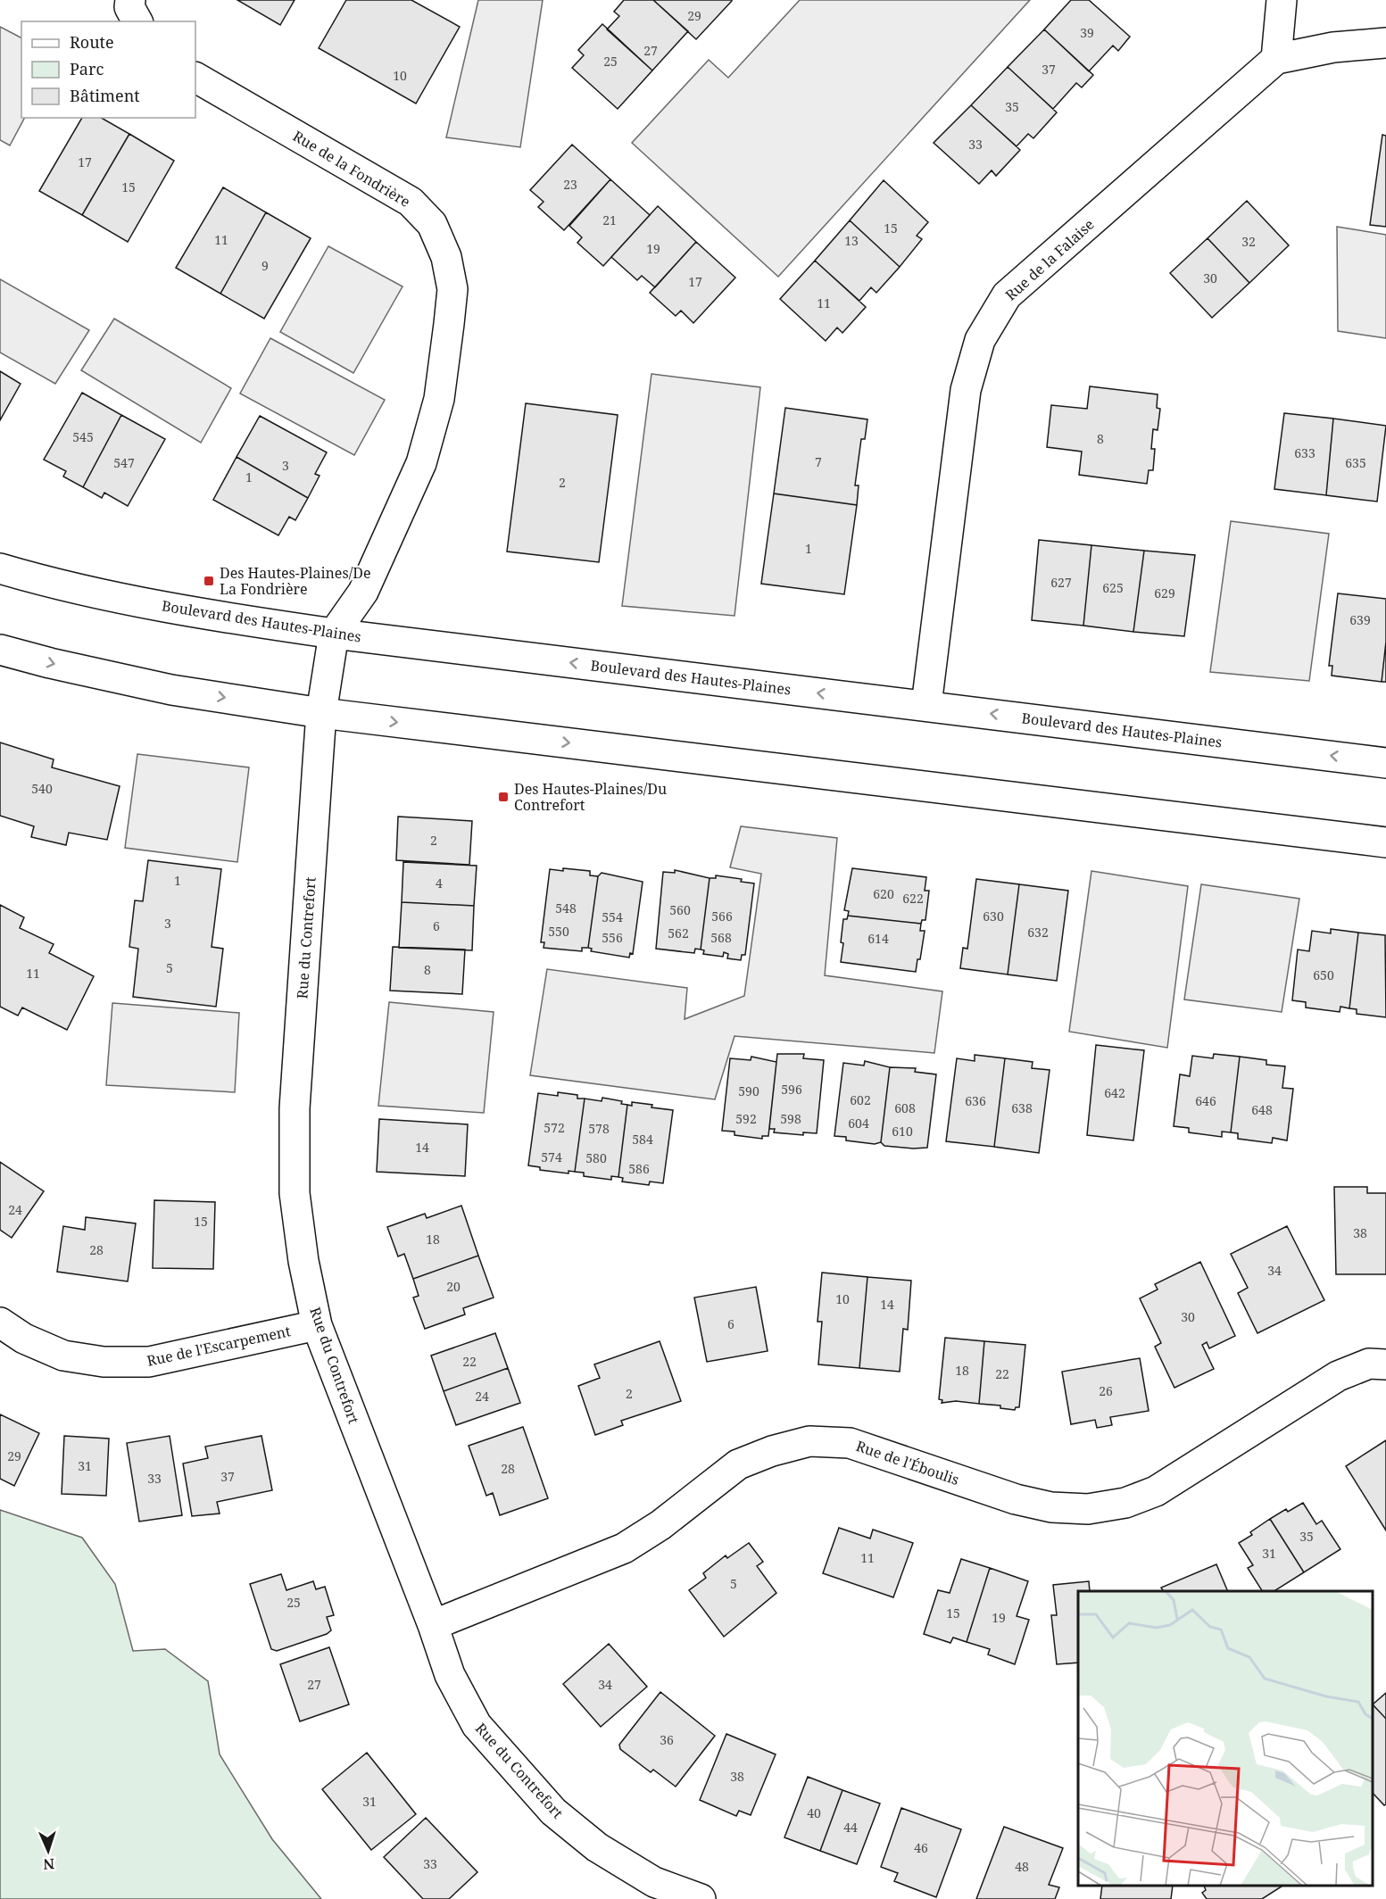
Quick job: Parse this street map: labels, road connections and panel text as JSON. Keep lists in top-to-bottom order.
{
  "streets": {
    "street": [
      "Rue de la Fondrière",
      "Rue de la Falaise",
      "Boulevard des Hautes-Plaines",
      "Rue du Contrefort",
      "Rue de l'Escarpement",
      "Rue de l'Éboulis"
    ]
  },
  "crossings": [
    ["Rue de la Fondrière", "Boulevard des Hautes-Plaines"],
    ["Rue de la Fondrière", "Rue du Contrefort"],
    ["Rue de la Falaise", "Boulevard des Hautes-Plaines"],
    ["Boulevard des Hautes-Plaines", "Rue du Contrefort"],
    ["Rue du Contrefort", "Rue de l'Escarpement"],
    ["Rue du Contrefort", "Rue de l'Éboulis"]
  ],
  "places": {
    "transit": ["Des Hautes-Plaines/De La Fondrière", "Des Hautes-Plaines/Du Contrefort"]
  },
  "house_numbers": [
    "29",
    "39",
    "27",
    "25",
    "37",
    "10",
    "35",
    "33",
    "17",
    "23",
    "15",
    "21",
    "15",
    "11",
    "13",
    "32",
    "19",
    "9",
    "30",
    "17",
    "11",
    "545",
    "8",
    "633",
    "7",
    "547",
    "635",
    "3",
    "1",
    "2",
    "1",
    "627",
    "625",
    "629",
    "639",
    "540",
    "2",
    "1",
    "4",
    "620",
    "622",
    "548",
    "560",
    "566",
    "630",
    "554",
    "3",
    "6",
    "550",
    "632",
    "562",
    "556",
    "568",
    "614",
    "5",
    "8",
    "11",
    "650",
    "596",
    "590",
    "642",
    "602",
    "636",
    "646",
    "608",
    "638",
    "648",
    "592",
    "598",
    "604",
    "572",
    "578",
    "610",
    "584",
    "14",
    "574",
    "580",
    "586",
    "24",
    "15",
    "38",
    "18",
    "28",
    "34",
    "20",
    "10",
    "14",
    "30",
    "6",
    "22",
    "18",
    "22",
    "26",
    "2",
    "24",
    "29",
    "31",
    "28",
    "37",
    "33",
    "35",
    "31",
    "11",
    "5",
    "25",
    "15",
    "19",
    "27",
    "34",
    "36",
    "38",
    "31",
    "40",
    "44",
    "46",
    "33",
    "48"
  ],
  "legend": ["Route", "Parc", "Bâtiment"],
  "north": "bottom"
}
